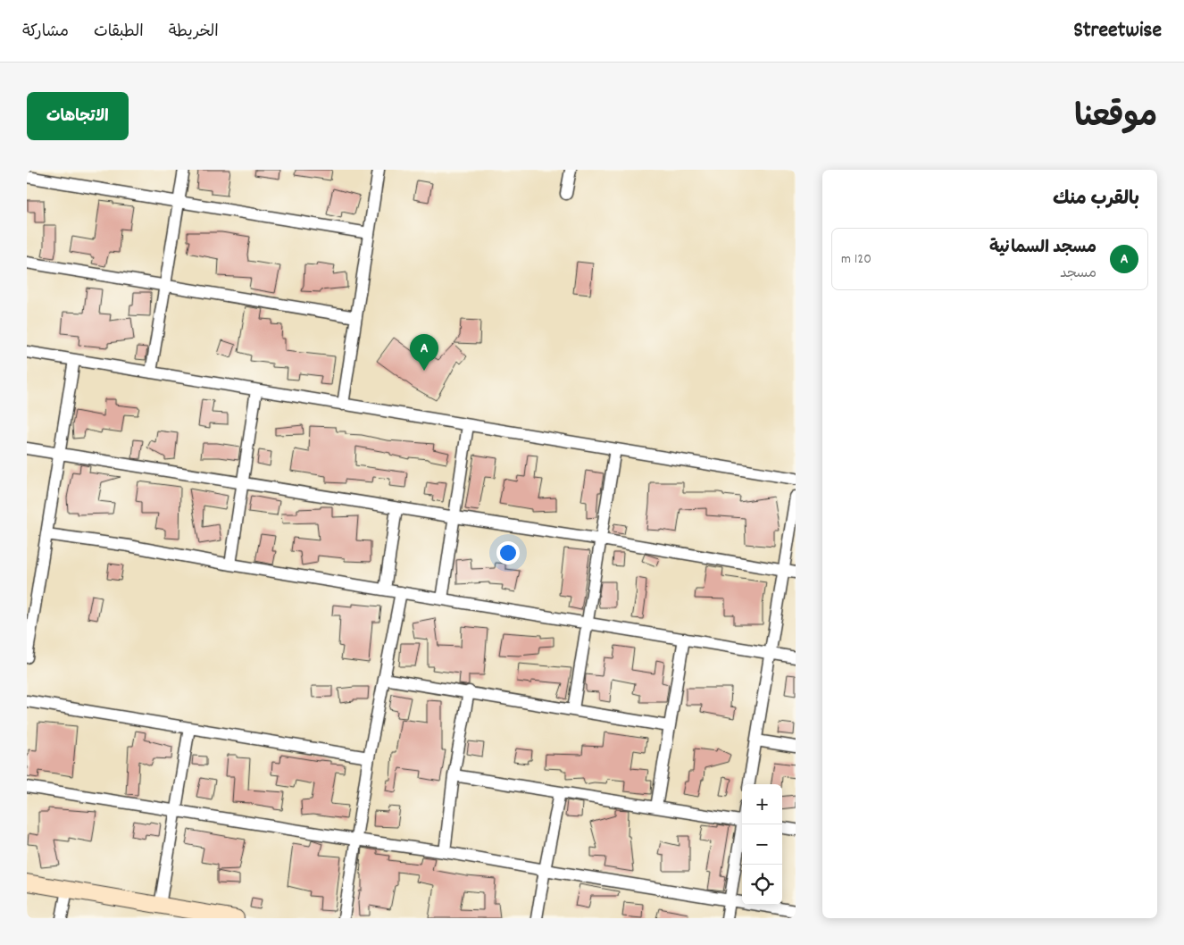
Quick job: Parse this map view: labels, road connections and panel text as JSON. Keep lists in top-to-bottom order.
{
  "page": {
    "header": "Streetwise",
    "nav": ["الخريطة", "الطبقات", "مشاركة"],
    "title": "موقعنا",
    "buttons": "الاتجاهات",
    "heading": "بالقرب منك",
    "list": [
      {
        "mark": "A",
        "name": "مسجد السمانية",
        "note": "مسجد",
        "value": "120 m"
      }
    ],
    "pins": "A",
    "map_buttons": ["+", "−"]
  }
}
